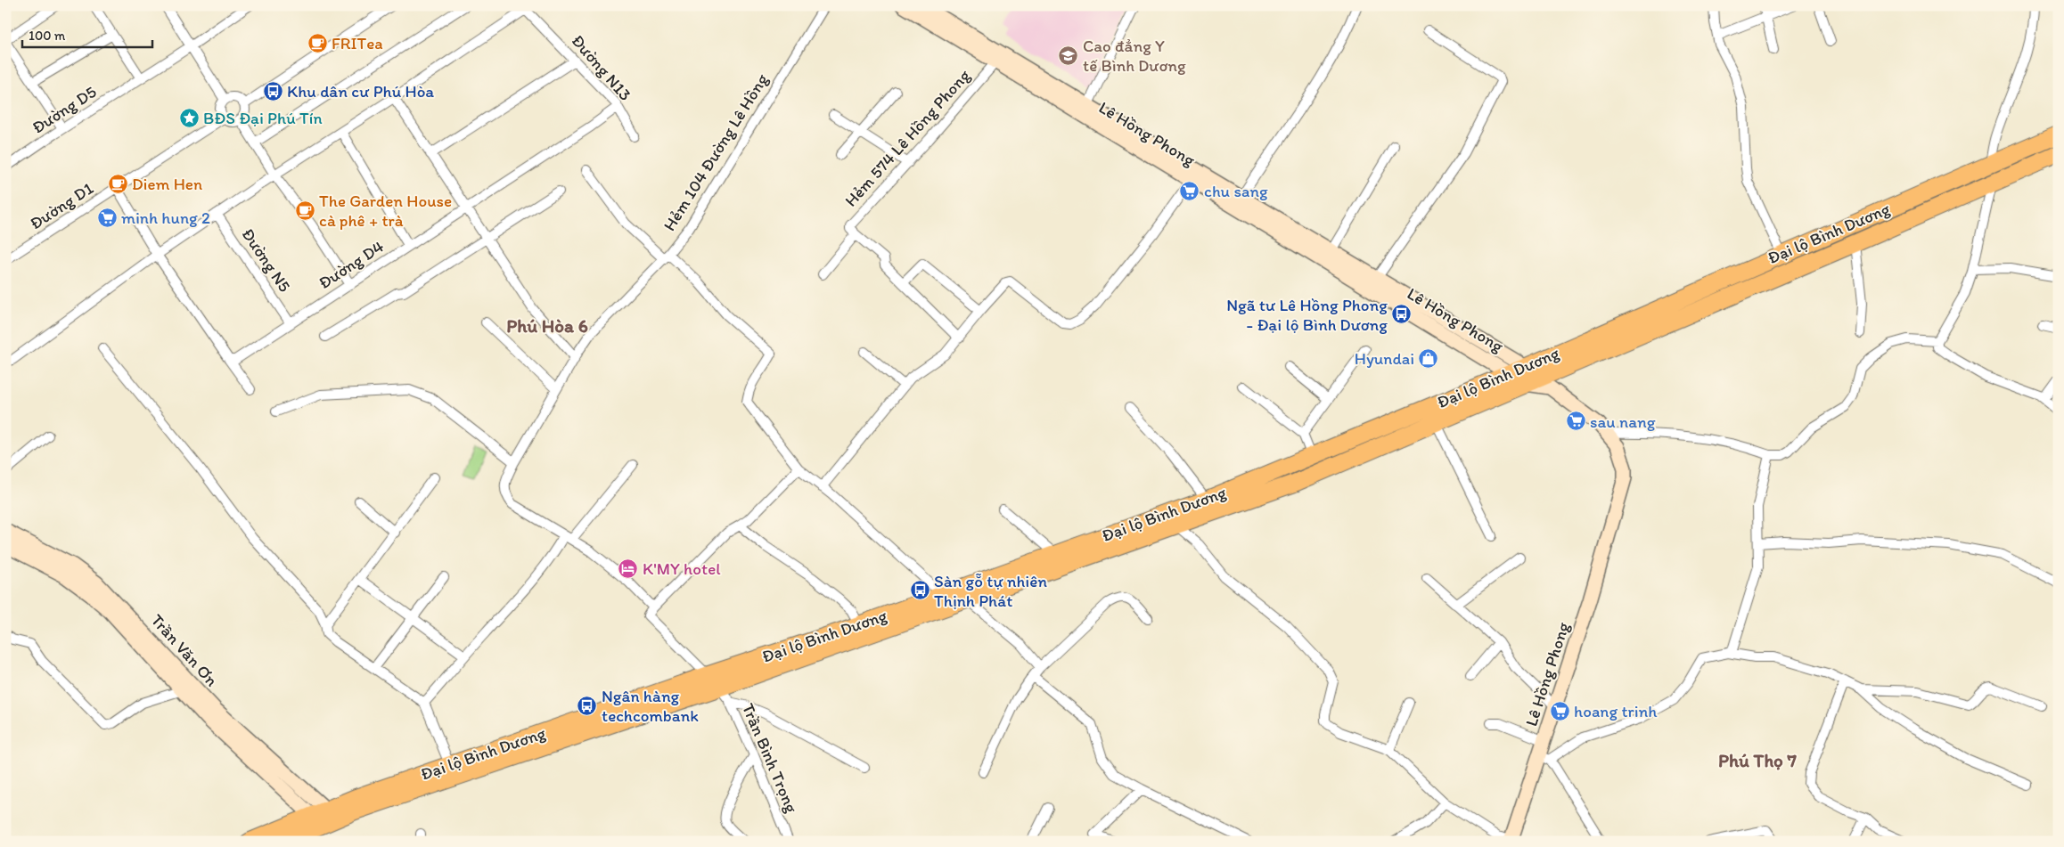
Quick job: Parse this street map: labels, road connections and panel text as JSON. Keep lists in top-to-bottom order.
{
  "streets": {
    "highway": ["Đại lộ Bình Dương"],
    "street": [
      "Đường N13",
      "Đường D5",
      "Lê Hồng Phong",
      "Hẻm 574 Lê Hồng Phong",
      "Hẻm 104 Đường Lê Hồng",
      "Đường D1",
      "Đường N5",
      "Đường D4",
      "Trần Văn Ơn",
      "Trần Bình Trọng"
    ]
  },
  "crossings": [
    ["Đường N13", "Đường D4"],
    ["Lê Hồng Phong", "Hẻm 574 Lê Hồng Phong"],
    ["Lê Hồng Phong", "Đại lộ Bình Dương"],
    ["Đại lộ Bình Dương", "Trần Văn Ơn"],
    ["Đại lộ Bình Dương", "Trần Bình Trọng"],
    ["Đường N5", "Đường D4"]
  ],
  "districts": ["Phú Hòa 6", "Phú Thọ 7"],
  "places": {
    "cafe": ["FRITea", "Diem Hen", "The Garden House cà phê + trà"],
    "school or university": ["Cao đẳng Y tế Bình Dương"],
    "bus stop": [
      "Khu dân cư Phú Hòa",
      "Ngã tư Lê Hồng Phong - Đại lộ Bình Dương",
      "Sàn gỗ tự nhiên Thịnh Phát",
      "Ngân hàng techcombank"
    ],
    "place": ["BĐS Đại Phú Tín"],
    "supermarket": [
      "chu sang",
      "minh hung 2",
      "sau nang",
      "hoang trinh"
    ],
    "shop": ["Hyundai"],
    "hotel": ["K'MY hotel"]
  },
  "scale_bar": "100 m"
}
